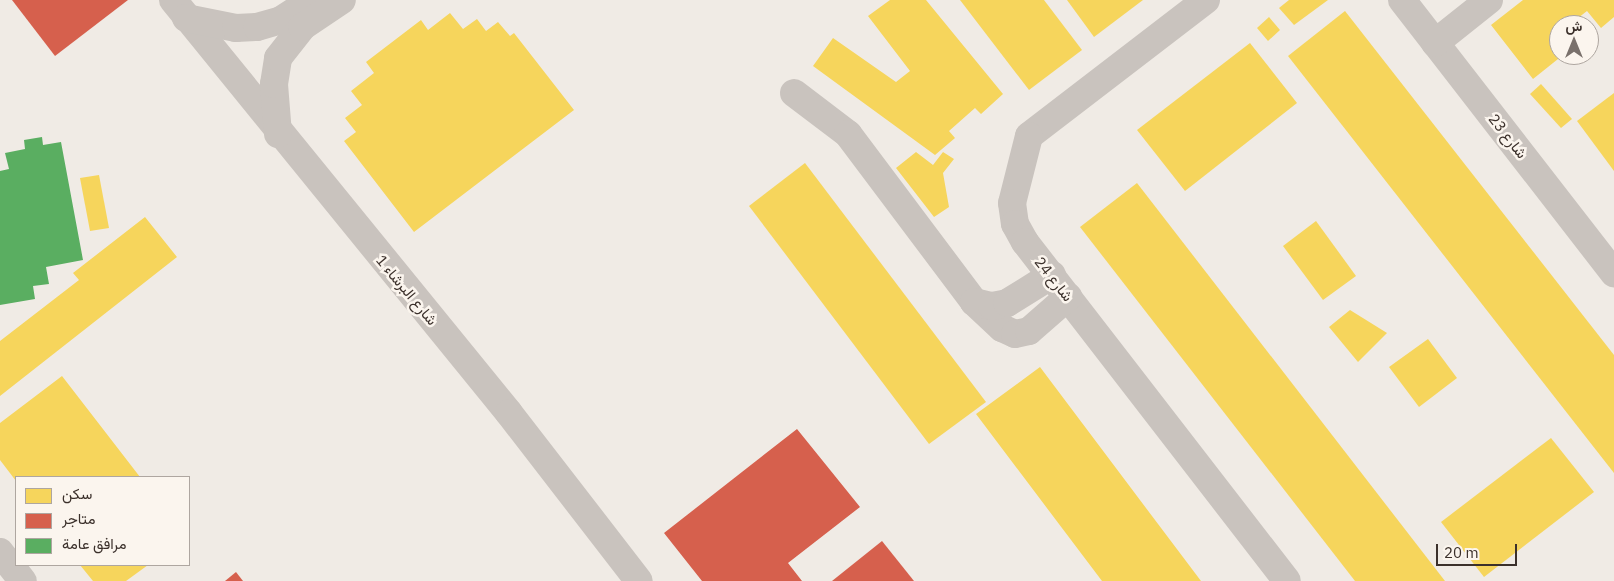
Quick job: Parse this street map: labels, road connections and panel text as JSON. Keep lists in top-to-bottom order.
{
  "streets": {
    "street": ["شارع 23", "شارع 24", "شارع البرشاء 1"]
  },
  "legend": ["سكن", "متاجر", "مرافق عامة"],
  "scale_bar": "20 m",
  "north": "top"
}
